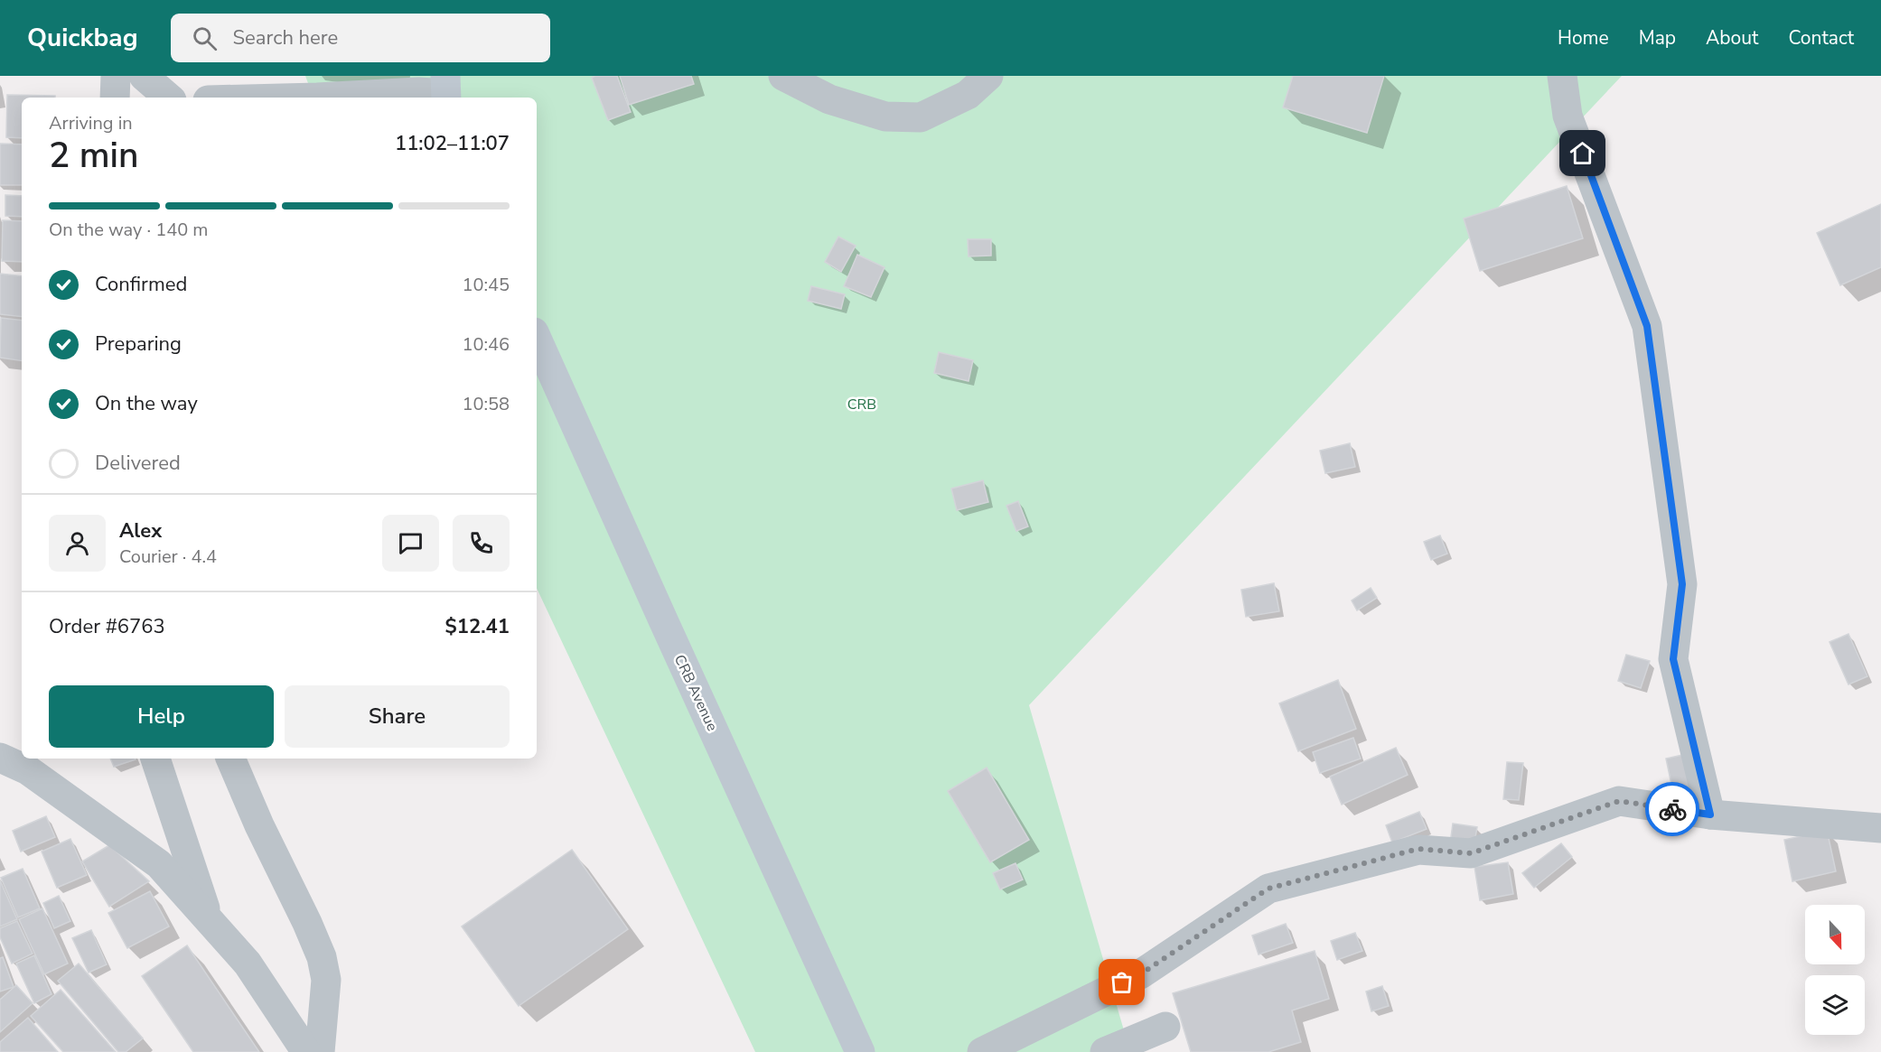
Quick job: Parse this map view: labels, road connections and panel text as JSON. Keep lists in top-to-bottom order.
{
  "streets": {
    "main road": ["CRB Avenue"]
  },
  "parks": ["CRB"],
  "north": "bottom",
  "page": {
    "header": "Quickbag",
    "search": "Search here",
    "nav": [
      "Home",
      "Map",
      "About",
      "Contact"
    ],
    "heading": ["2 min", "Arriving in", "11:02–11:07"],
    "panel": [
      "Alex",
      "Courier · 4.4",
      "Order #6763",
      "$12.41"
    ],
    "bar": "On the way · 140 m",
    "list": [
      ["Confirmed", "10:45"],
      ["Preparing", "10:46"],
      ["On the way", "10:58"],
      "Delivered"
    ],
    "buttons": ["Help", "Share"]
  }
}
